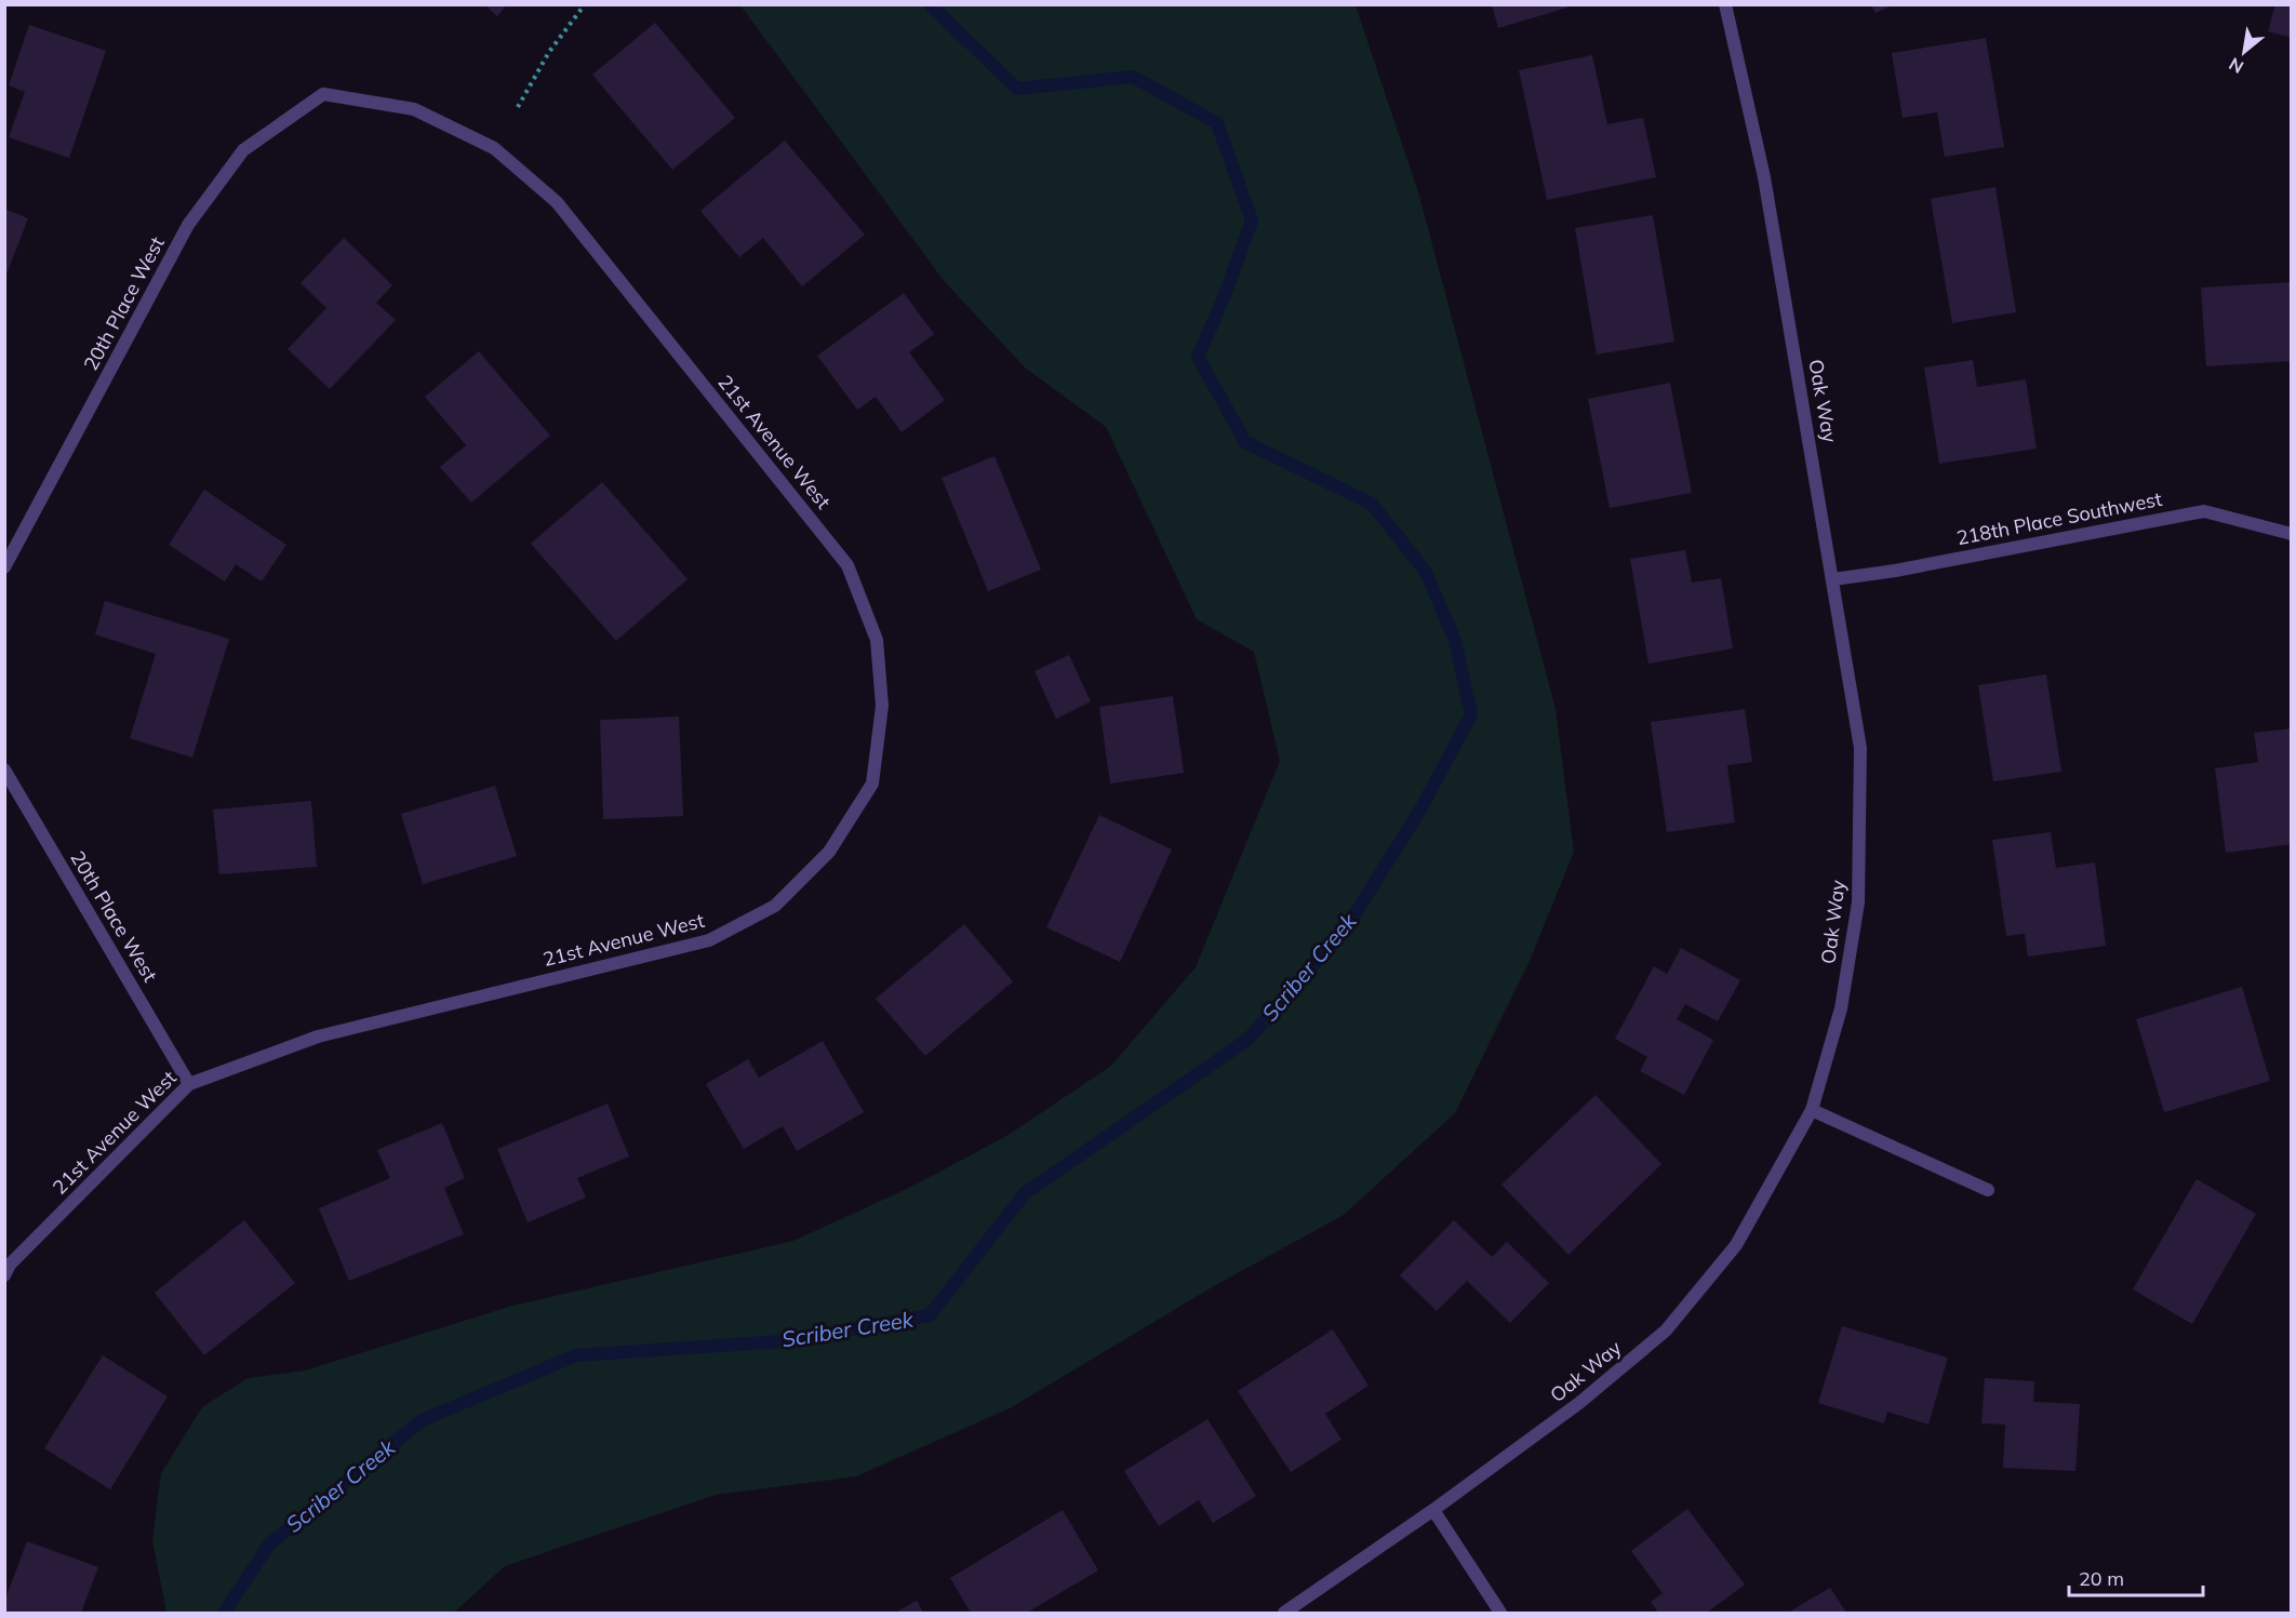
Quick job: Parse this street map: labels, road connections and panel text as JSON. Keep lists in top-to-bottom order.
{
  "streets": {
    "street": [
      "20th Place West",
      "Oak Way",
      "21st Avenue West",
      "218th Place Southwest"
    ]
  },
  "crossings": [
    ["20th Place West", "21st Avenue West"],
    ["Oak Way", "218th Place Southwest"]
  ],
  "water": ["Scriber Creek"],
  "scale_bar": "20 m",
  "north": "bottom left"
}
